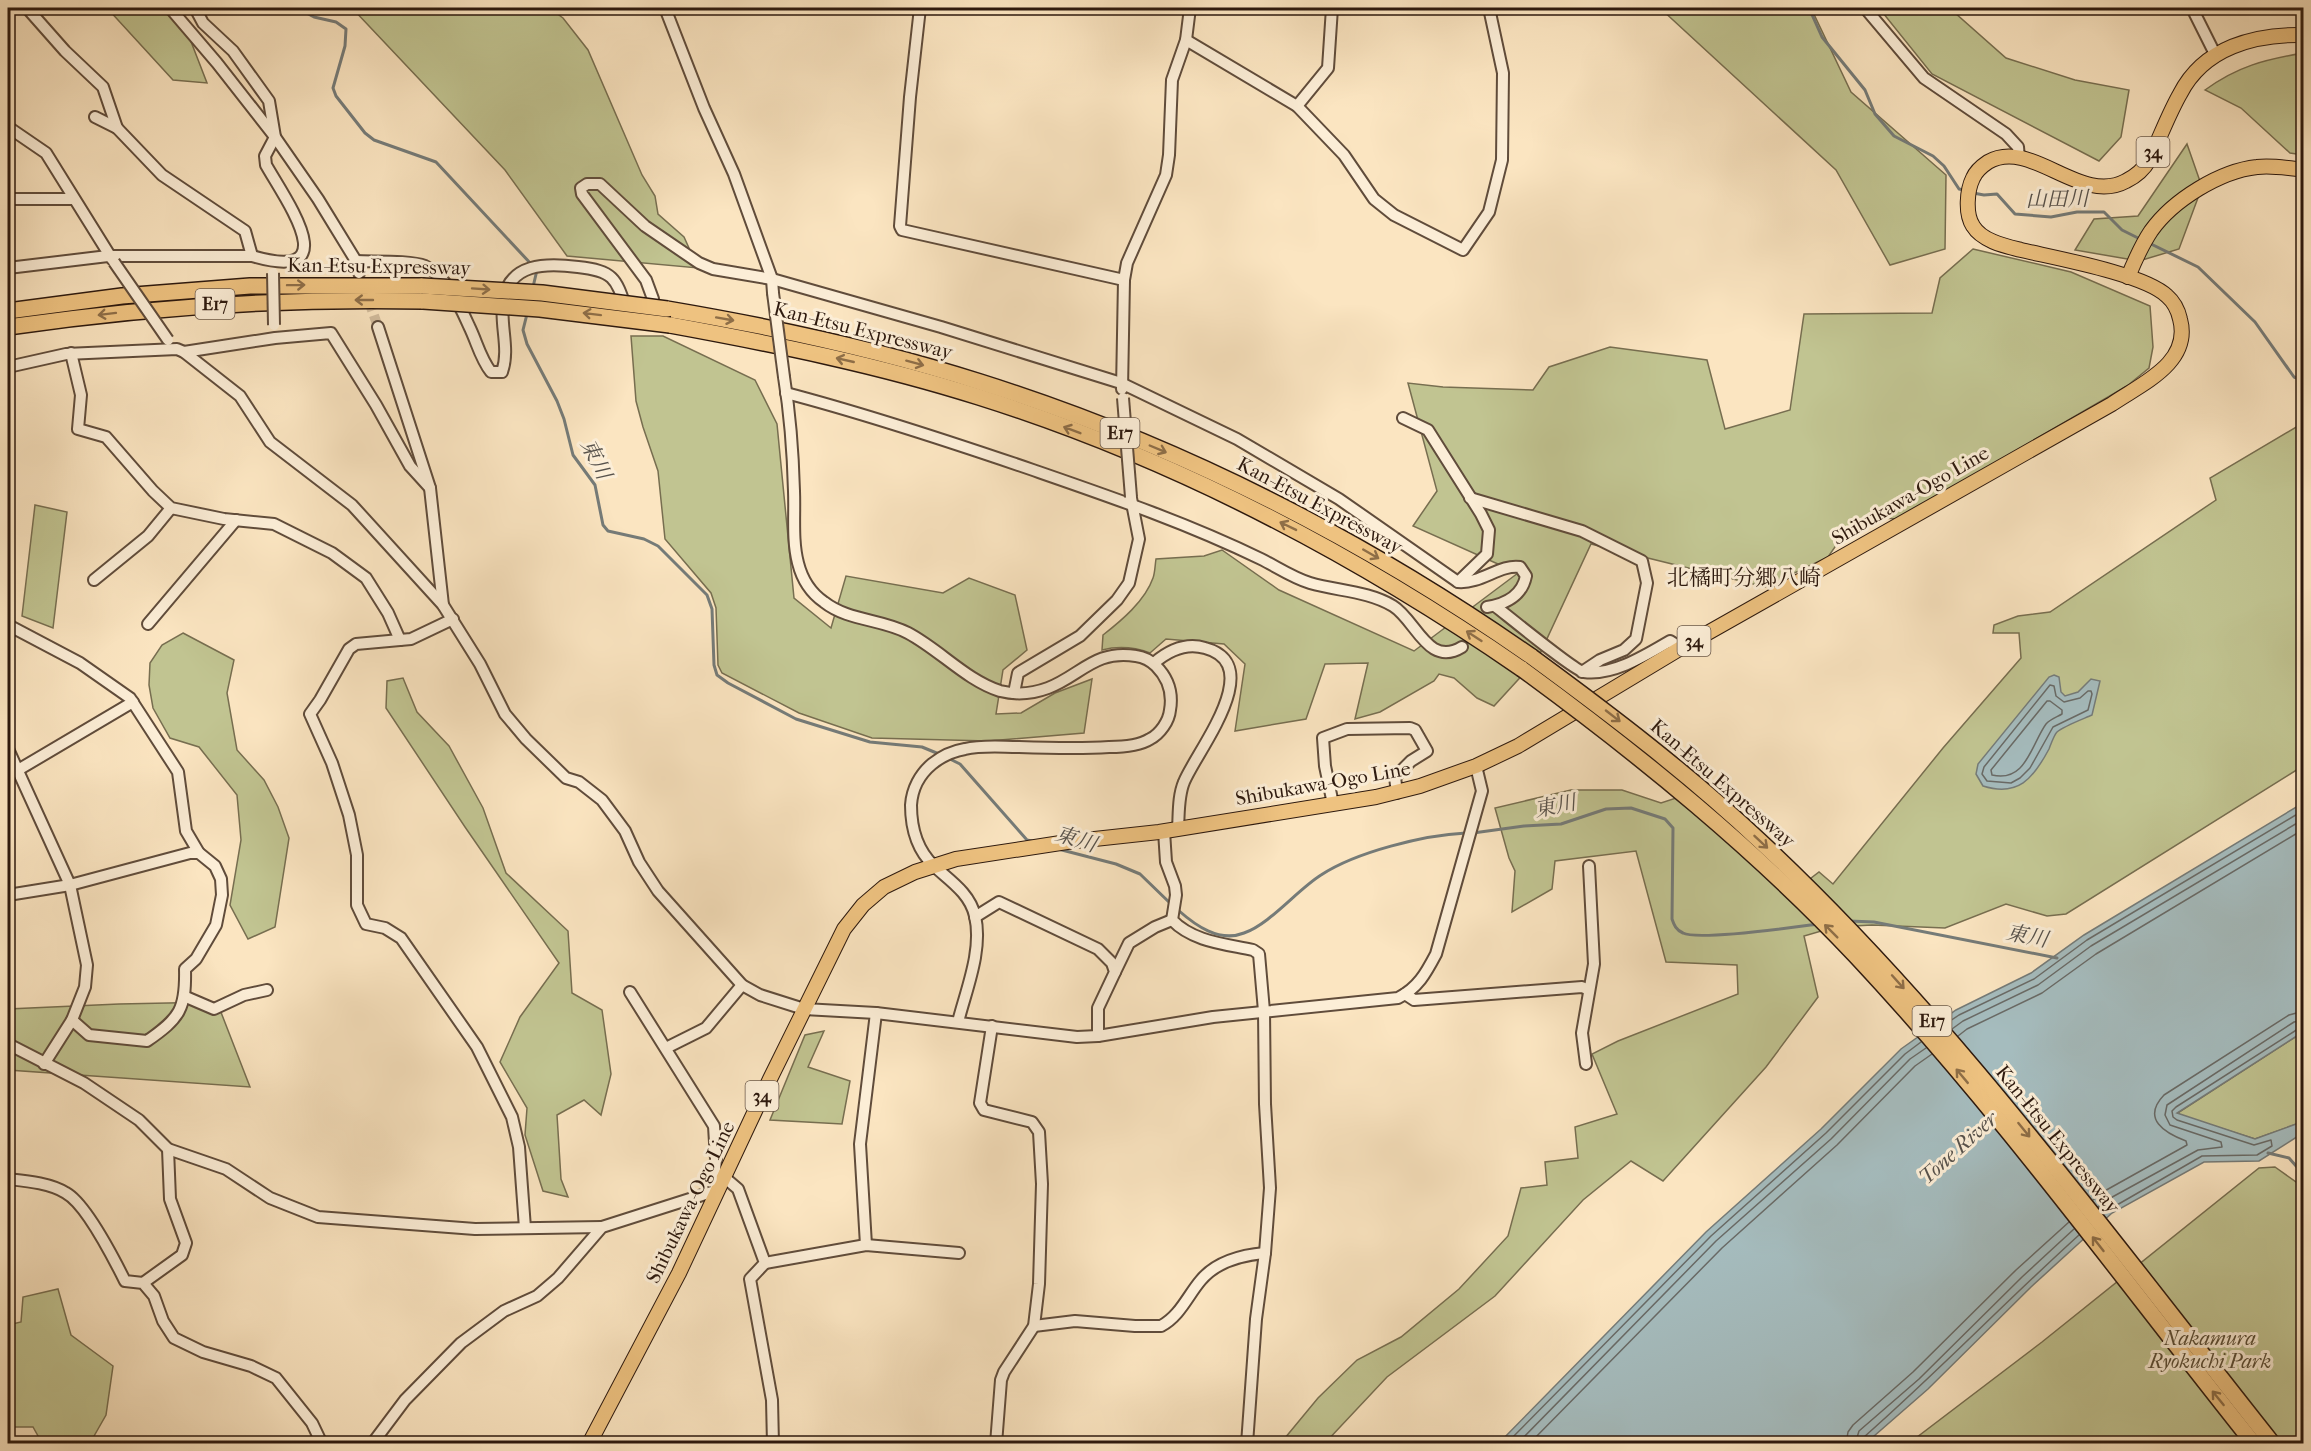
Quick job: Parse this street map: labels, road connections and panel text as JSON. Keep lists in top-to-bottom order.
{
  "streets": {
    "highway": ["Kan-Etsu Expressway", "E17"],
    "main road": ["34", "Shibukawa-Ogo Line"]
  },
  "crossings": [
    ["34", "Shibukawa-Ogo Line"]
  ],
  "districts": ["北橘町分郷八崎"],
  "water": ["山田川", "東川", "Tone River"],
  "parks": ["Nakamura Ryokuchi Park"]
}
